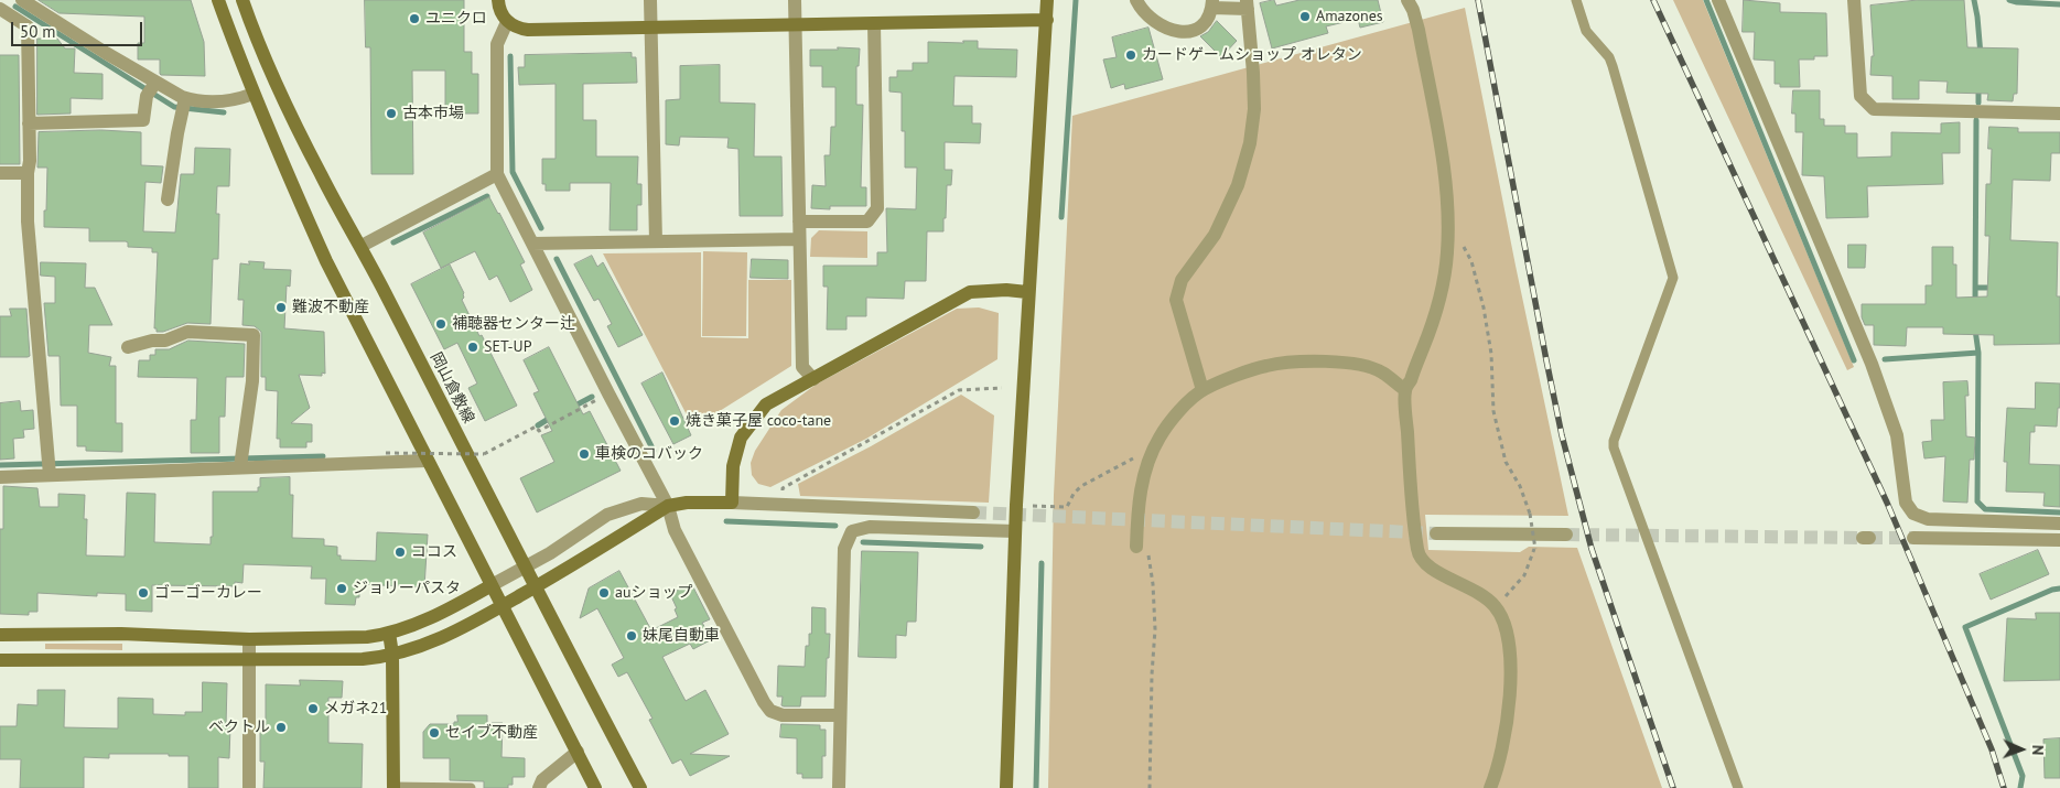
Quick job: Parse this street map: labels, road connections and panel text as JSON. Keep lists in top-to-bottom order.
{
  "streets": {
    "street": ["岡山倉敷線"]
  },
  "places": [
    "Amazones",
    "ユニクロ",
    "カードゲームショップ オレタン",
    "古本市場",
    "難波不動産",
    "補聴器センター辻",
    "SET-UP",
    "焼き菓子屋 coco-tane",
    "車検のコバック",
    "ココス",
    "ジョリーパスタ",
    "ゴーゴーカレー",
    "auショップ",
    "妹尾自動車",
    "メガネ21",
    "ベクトル",
    "セイブ不動産"
  ],
  "scale_bar": "50 m",
  "north": "right"
}
